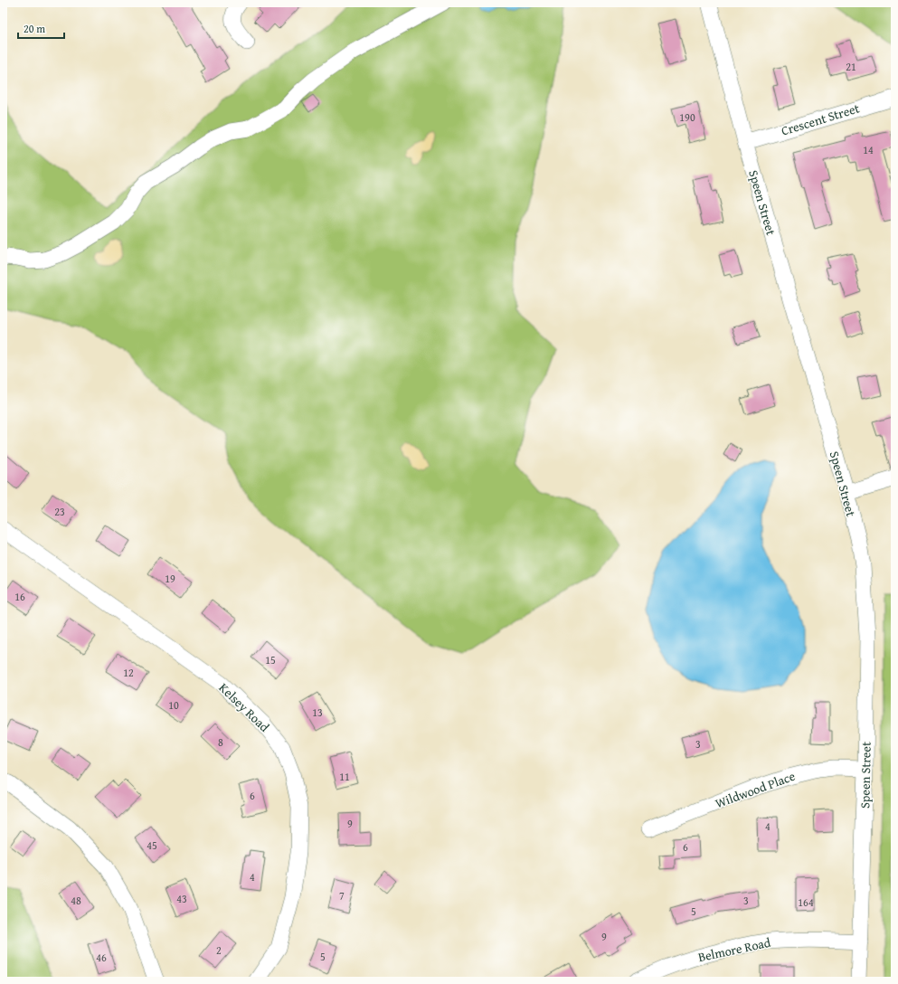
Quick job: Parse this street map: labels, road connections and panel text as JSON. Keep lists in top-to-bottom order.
{
  "streets": {
    "street": [
      "Crescent Street",
      "Speen Street",
      "Kelsey Road",
      "Wildwood Place",
      "Belmore Road"
    ]
  },
  "crossings": [
    ["Crescent Street", "Speen Street"],
    ["Speen Street", "Wildwood Place"],
    ["Speen Street", "Belmore Road"]
  ],
  "house_numbers": [
    "21",
    "190",
    "14",
    "23",
    "19",
    "16",
    "15",
    "12",
    "10",
    "13",
    "8",
    "3",
    "11",
    "6",
    "9",
    "4",
    "45",
    "6",
    "4",
    "7",
    "43",
    "48",
    "3",
    "164",
    "5",
    "9",
    "2",
    "5",
    "46"
  ],
  "scale_bar": "20 m"
}
